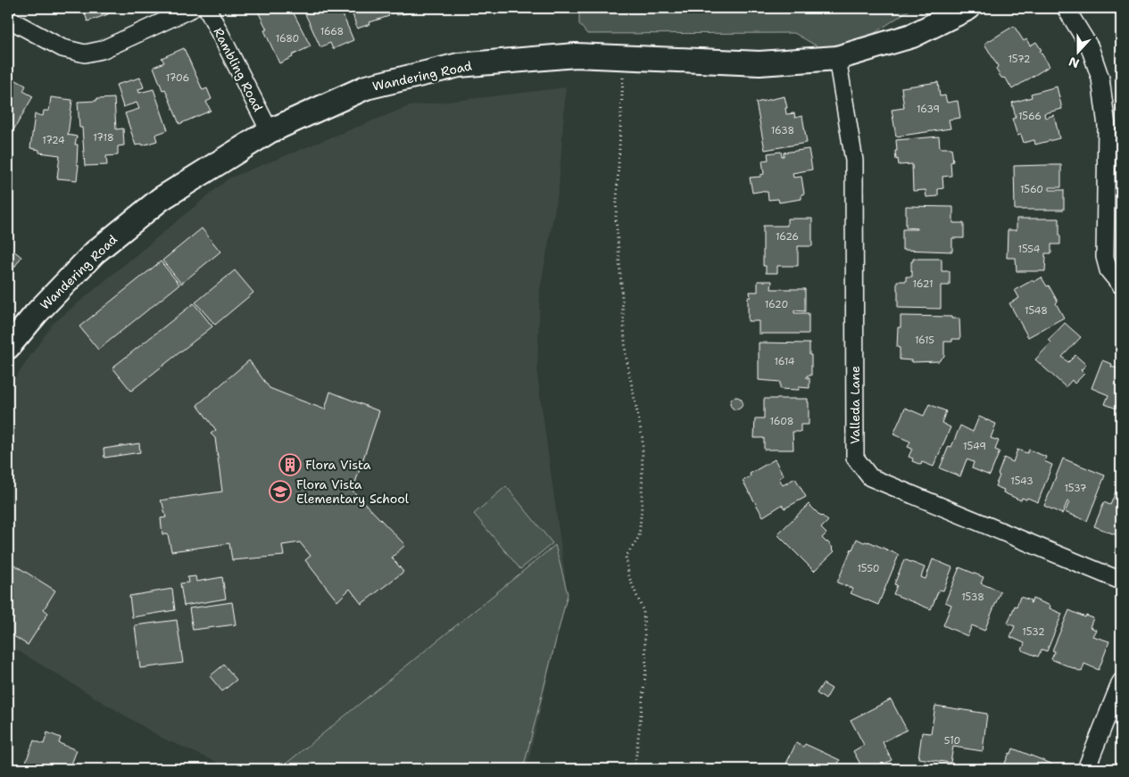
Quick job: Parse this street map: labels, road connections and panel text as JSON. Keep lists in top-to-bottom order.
{
  "streets": {
    "street": ["Rambling Road", "Wandering Road", "Valleda Lane"]
  },
  "crossings": [
    ["Rambling Road", "Wandering Road"],
    ["Wandering Road", "Valleda Lane"]
  ],
  "places": {
    "building": ["Flora Vista"],
    "school or university": ["Flora Vista Elementary School"]
  },
  "house_numbers": [
    "1668",
    "1680",
    "1572",
    "1706",
    "1639",
    "1566",
    "1638",
    "1718",
    "1724",
    "1560",
    "1626",
    "1554",
    "1621",
    "1620",
    "1548",
    "1615",
    "1614",
    "1608",
    "1549",
    "1543",
    "1537",
    "1550",
    "1538",
    "1532",
    "510"
  ],
  "north": "bottom"
}
